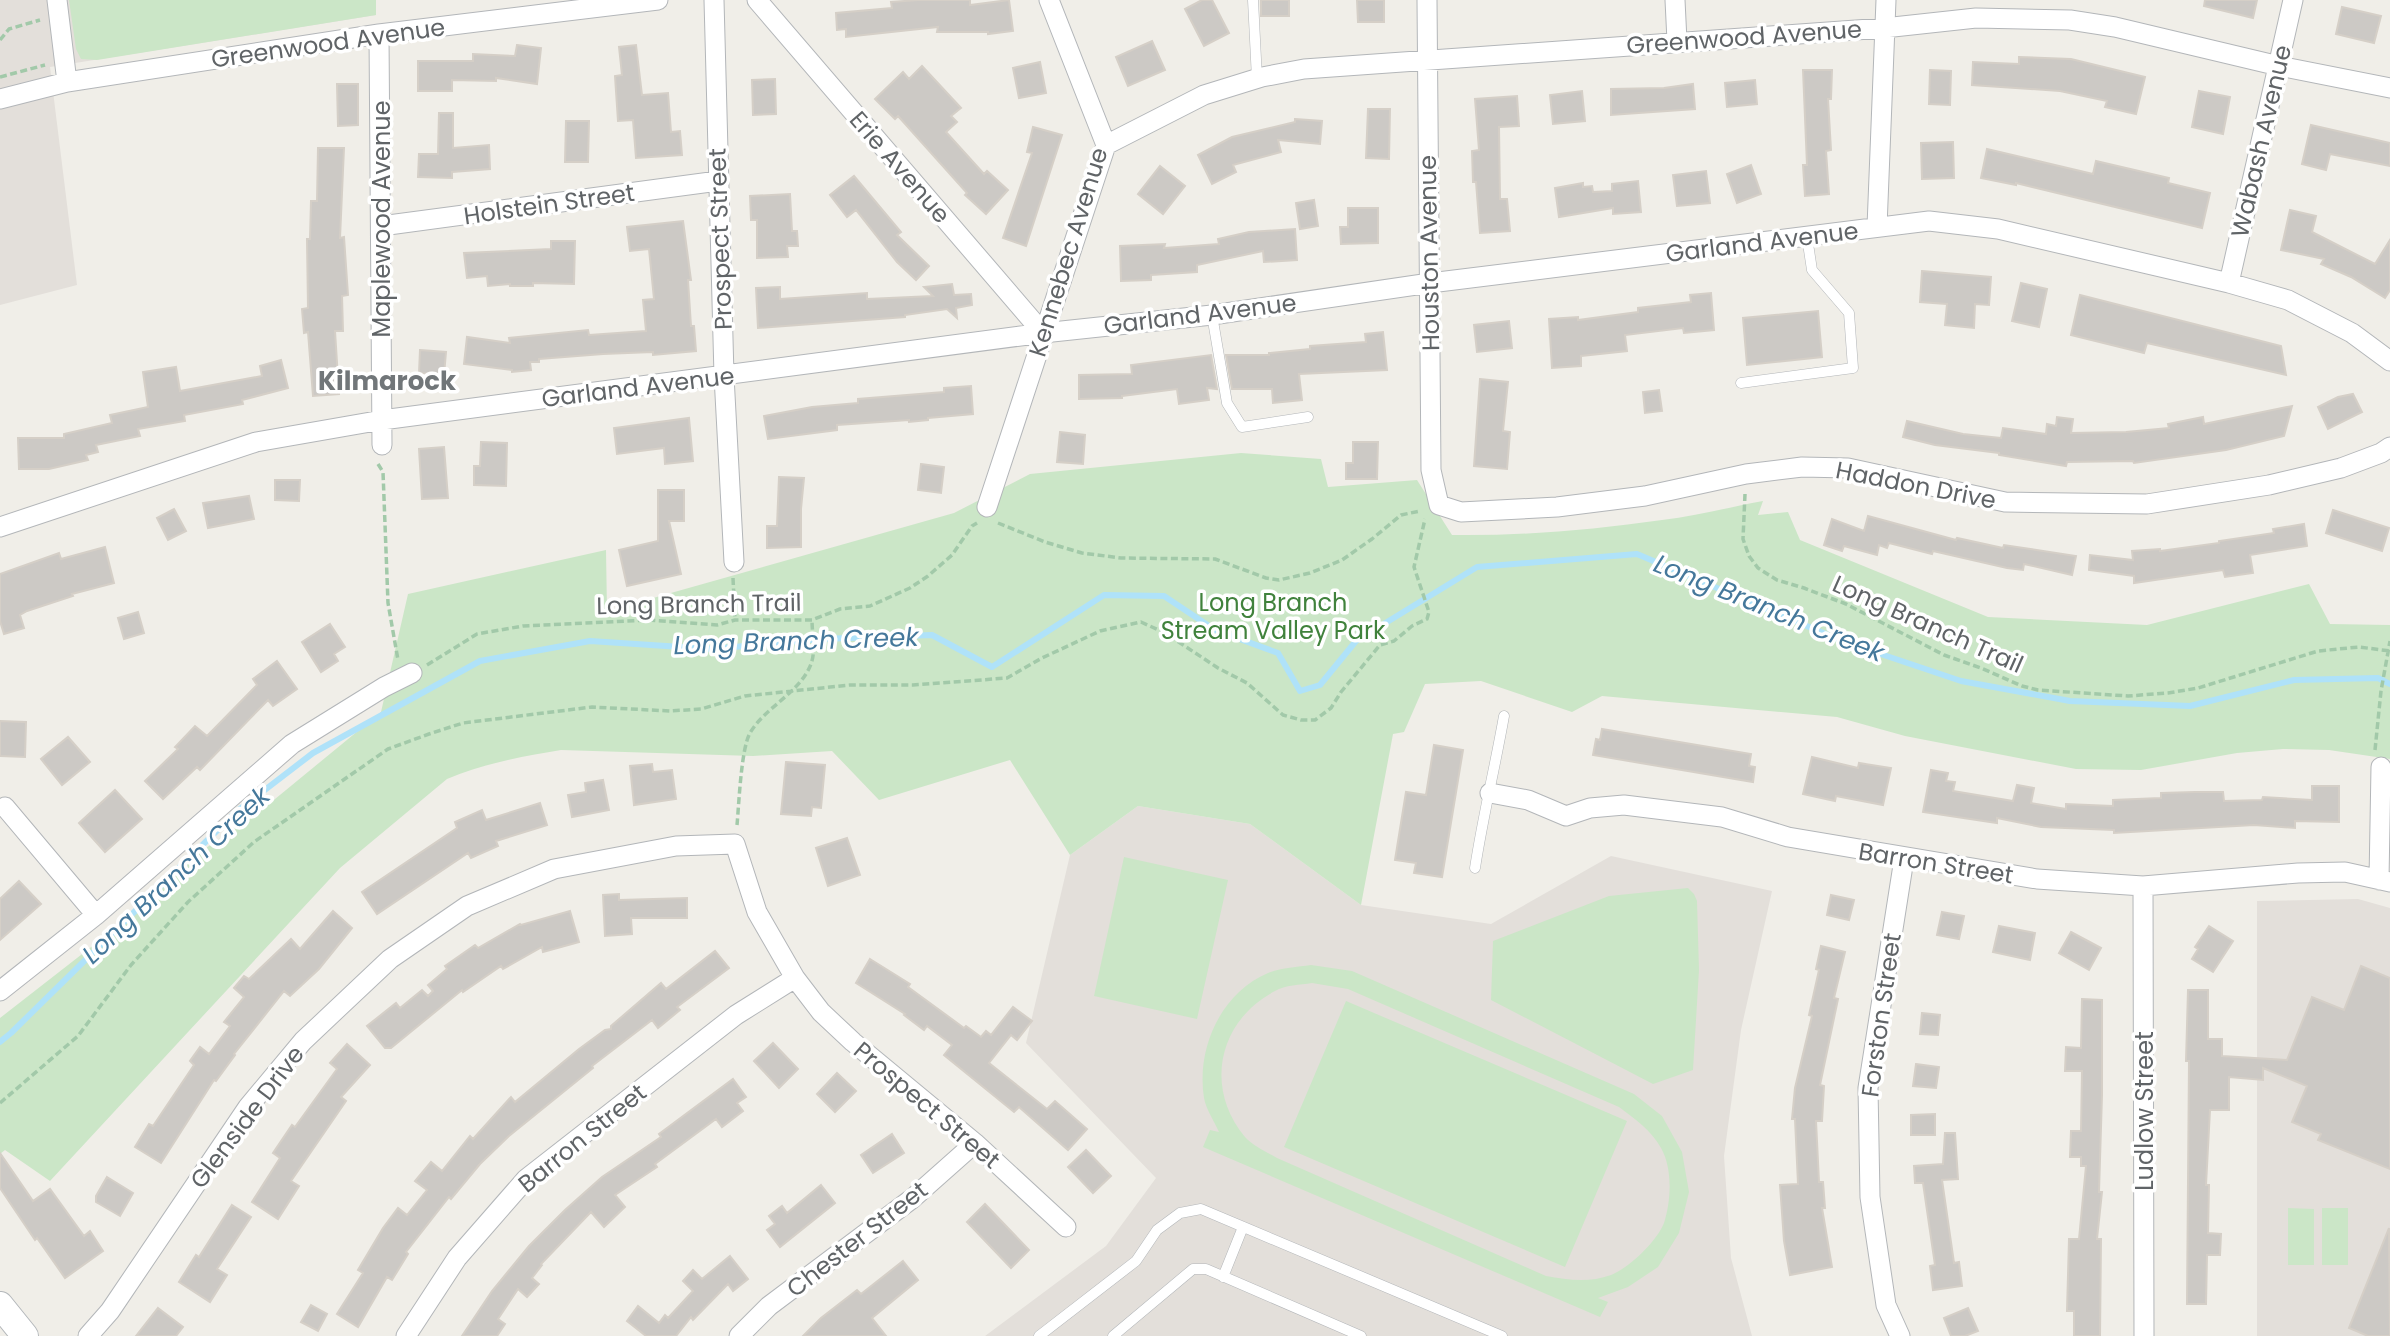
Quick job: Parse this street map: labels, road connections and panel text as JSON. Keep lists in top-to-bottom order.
{
  "streets": {
    "street": [
      "Greenwood Avenue",
      "Wabash Avenue",
      "Erie Avenue",
      "Holstein Street",
      "Maplewood Avenue",
      "Prospect Street",
      "Garland Avenue",
      "Kennebec Avenue",
      "Houston Avenue",
      "Haddon Drive",
      "Barron Street",
      "Forston Street",
      "Ludlow Street",
      "Glenside Drive",
      "Chester Street"
    ],
    "path": ["Long Branch Trail"]
  },
  "crossings": [
    ["Greenwood Avenue", "Wabash Avenue"],
    ["Greenwood Avenue", "Maplewood Avenue"],
    ["Greenwood Avenue", "Kennebec Avenue"],
    ["Greenwood Avenue", "Houston Avenue"],
    ["Wabash Avenue", "Garland Avenue"],
    ["Erie Avenue", "Garland Avenue"],
    ["Erie Avenue", "Kennebec Avenue"],
    ["Holstein Street", "Maplewood Avenue"],
    ["Holstein Street", "Prospect Street"],
    ["Maplewood Avenue", "Garland Avenue"],
    ["Prospect Street", "Garland Avenue"],
    ["Prospect Street", "Barron Street"],
    ["Prospect Street", "Chester Street"],
    ["Garland Avenue", "Kennebec Avenue"],
    ["Garland Avenue", "Houston Avenue"],
    ["Kennebec Avenue", "Long Branch Trail"],
    ["Houston Avenue", "Haddon Drive"],
    ["Haddon Drive", "Long Branch Trail"],
    ["Barron Street", "Forston Street"],
    ["Barron Street", "Ludlow Street"]
  ],
  "districts": ["Kilmarock"],
  "water": ["Long Branch Creek"],
  "parks": ["Long Branch Stream Valley Park"]
}
